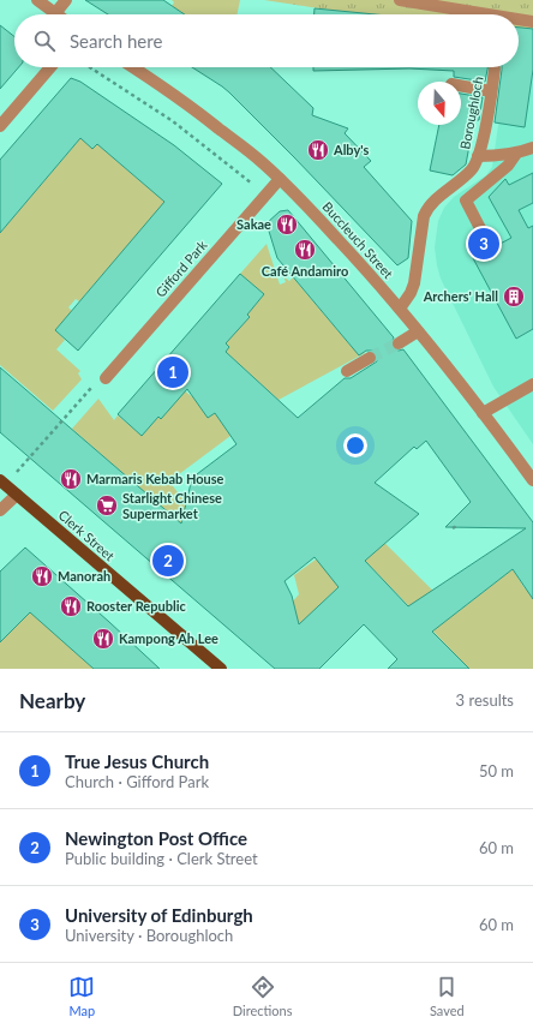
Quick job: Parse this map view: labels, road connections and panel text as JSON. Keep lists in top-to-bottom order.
{
  "streets": {
    "main road": ["Clerk Street"],
    "street": ["Boroughloch", "Buccleuch Street", "Gifford Park"]
  },
  "crossings": [
    ["Boroughloch", "Buccleuch Street"],
    ["Buccleuch Street", "Gifford Park"]
  ],
  "places": {
    "restaurant": [
      "Alby's",
      "Sakae",
      "Café Andamiro",
      "Marmaris Kebab House",
      "Manorah",
      "Rooster Republic",
      "Kampong Ah Lee"
    ],
    "building": ["Archers' Hall"],
    "supermarket": ["Starlight Chinese Supermarket"]
  },
  "north": "bottom",
  "page": {
    "search": "Search here",
    "pins": ["3", "1", "2"],
    "heading": ["Nearby", "3 results"],
    "list": [
      {
        "mark": "1",
        "name": "True Jesus Church",
        "note": "Church · Gifford Park",
        "value": "50 m"
      },
      {
        "mark": "2",
        "name": "Newington Post Office",
        "note": "Public building · Clerk Street",
        "value": "60 m"
      },
      {
        "mark": "3",
        "name": "University of Edinburgh",
        "note": "University · Boroughloch",
        "value": "60 m"
      }
    ],
    "nav": ["Map", "Directions", "Saved"]
  }
}
